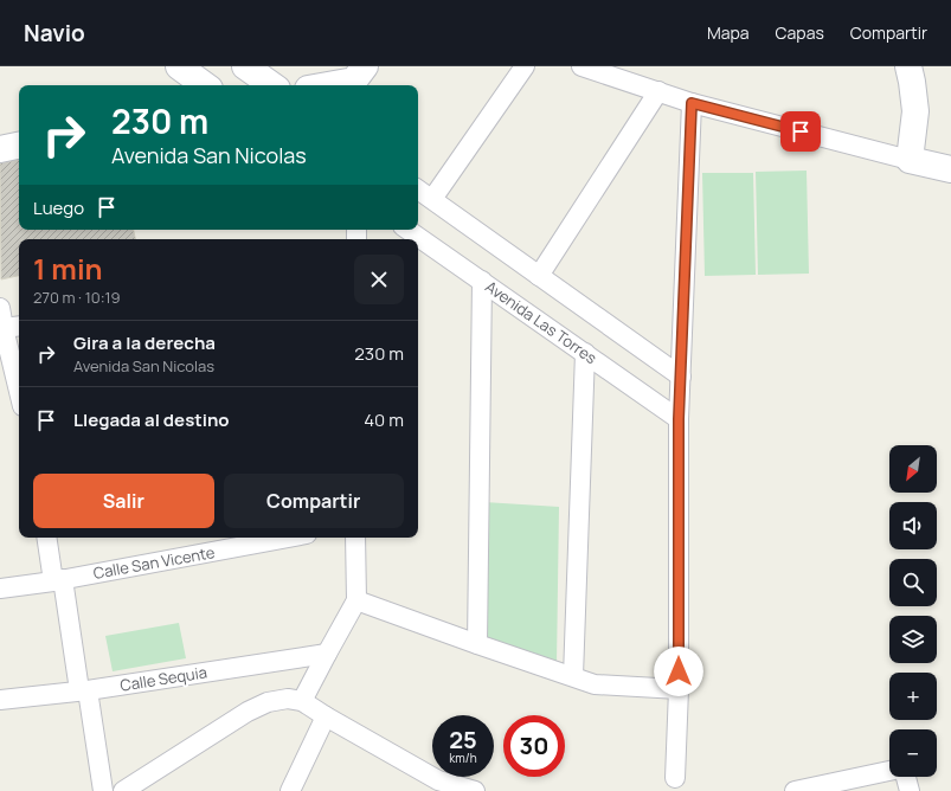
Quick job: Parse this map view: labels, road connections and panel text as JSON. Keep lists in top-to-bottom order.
{
  "streets": {
    "street": ["Avenida Las Torres", "Calle San Vicente", "Calle Sequia"]
  },
  "north": "bottom left",
  "page": {
    "header": "Navio",
    "nav": ["Mapa", "Capas", "Compartir"],
    "turn": ["230 m", "Avenida San Nicolas"],
    "then": "Luego",
    "heading": ["1 min", "270 m · 10:19"],
    "list": [
      {
        "name": "Gira a la derecha",
        "note": "Avenida San Nicolas",
        "value": "230 m"
      },
      {
        "name": "Llegada al destino",
        "value": "40 m"
      }
    ],
    "map_buttons": ["+", "−"],
    "buttons": ["Salir", "Compartir"],
    "speed": "25 km/h",
    "limit": "30"
  }
}
